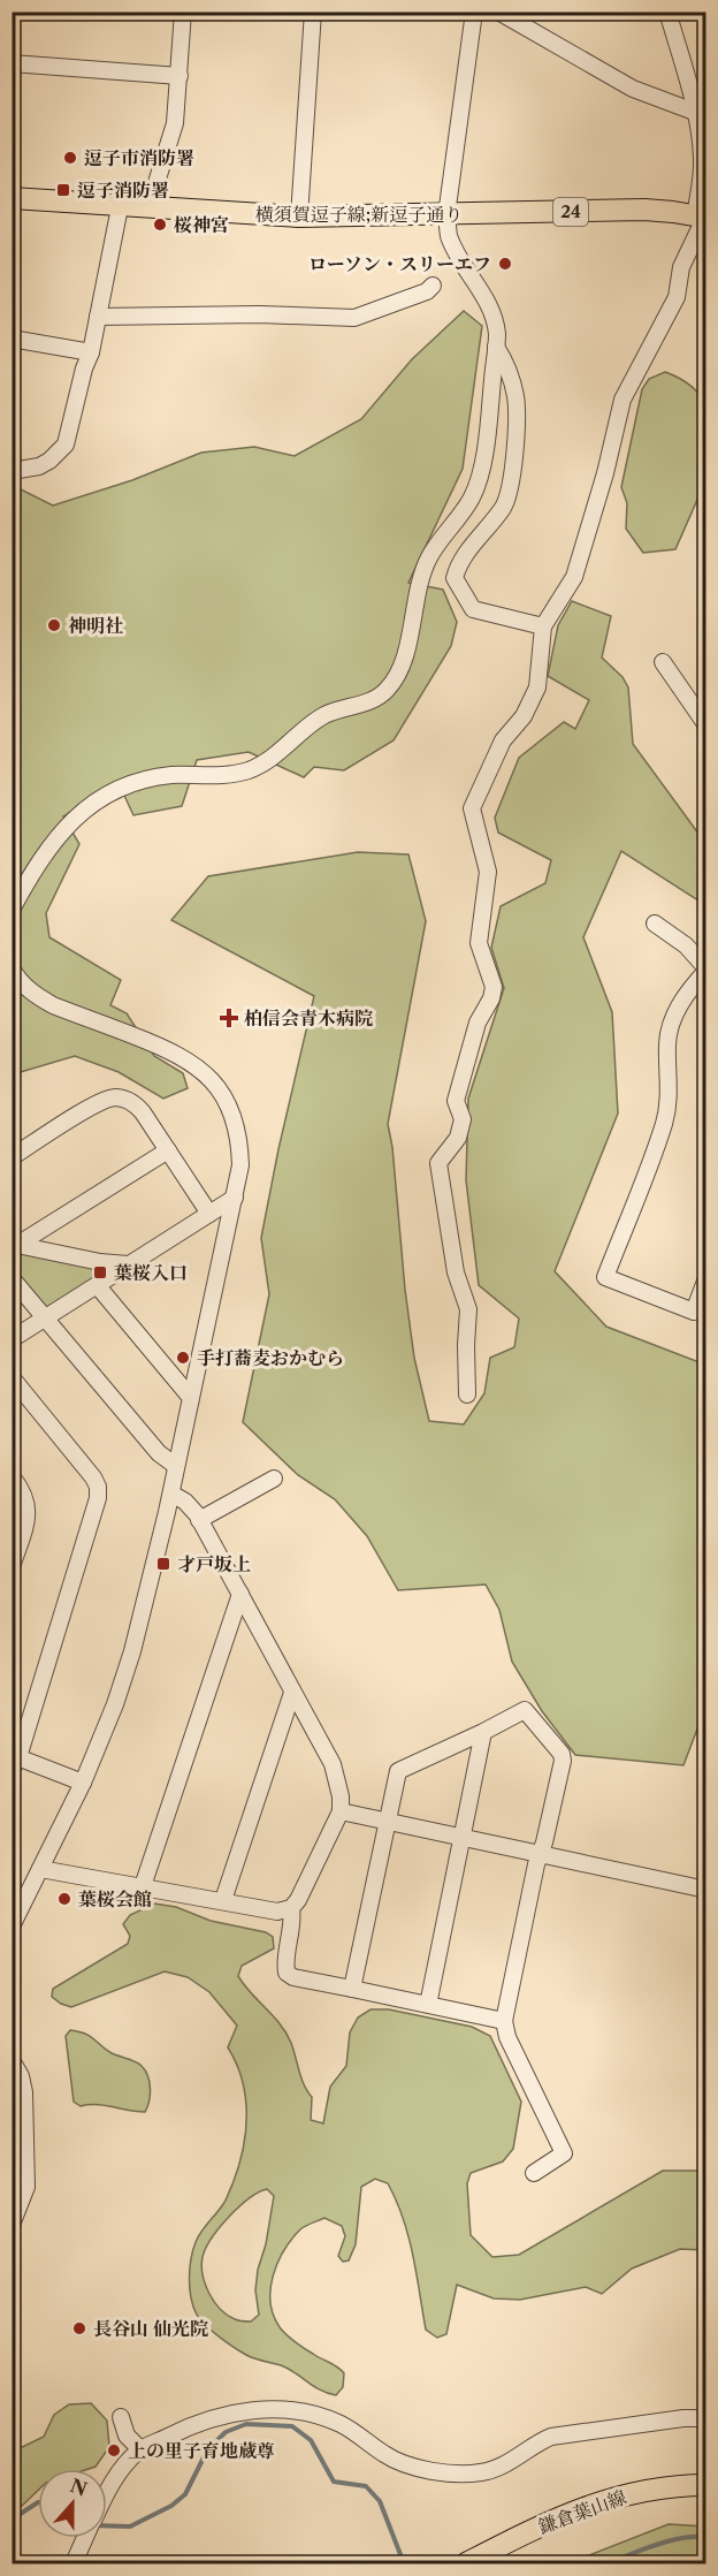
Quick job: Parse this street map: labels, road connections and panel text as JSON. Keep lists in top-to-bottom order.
{
  "streets": {
    "main road": ["24", "横須賀逗子線;新逗子通り", "鎌倉葉山線"]
  },
  "places": {
    "other": [
      "逗子市消防署",
      "桜神宮",
      "ローソン・スリーエフ",
      "神明社",
      "手打蕎麦おかむら",
      "葉桜会館",
      "長谷山 仙光院",
      "上の里子育地蔵尊"
    ],
    "transit": ["逗子消防署", "葉桜入口", "才戸坂上"],
    "health": ["柏信会青木病院"]
  },
  "north": "top"
}
